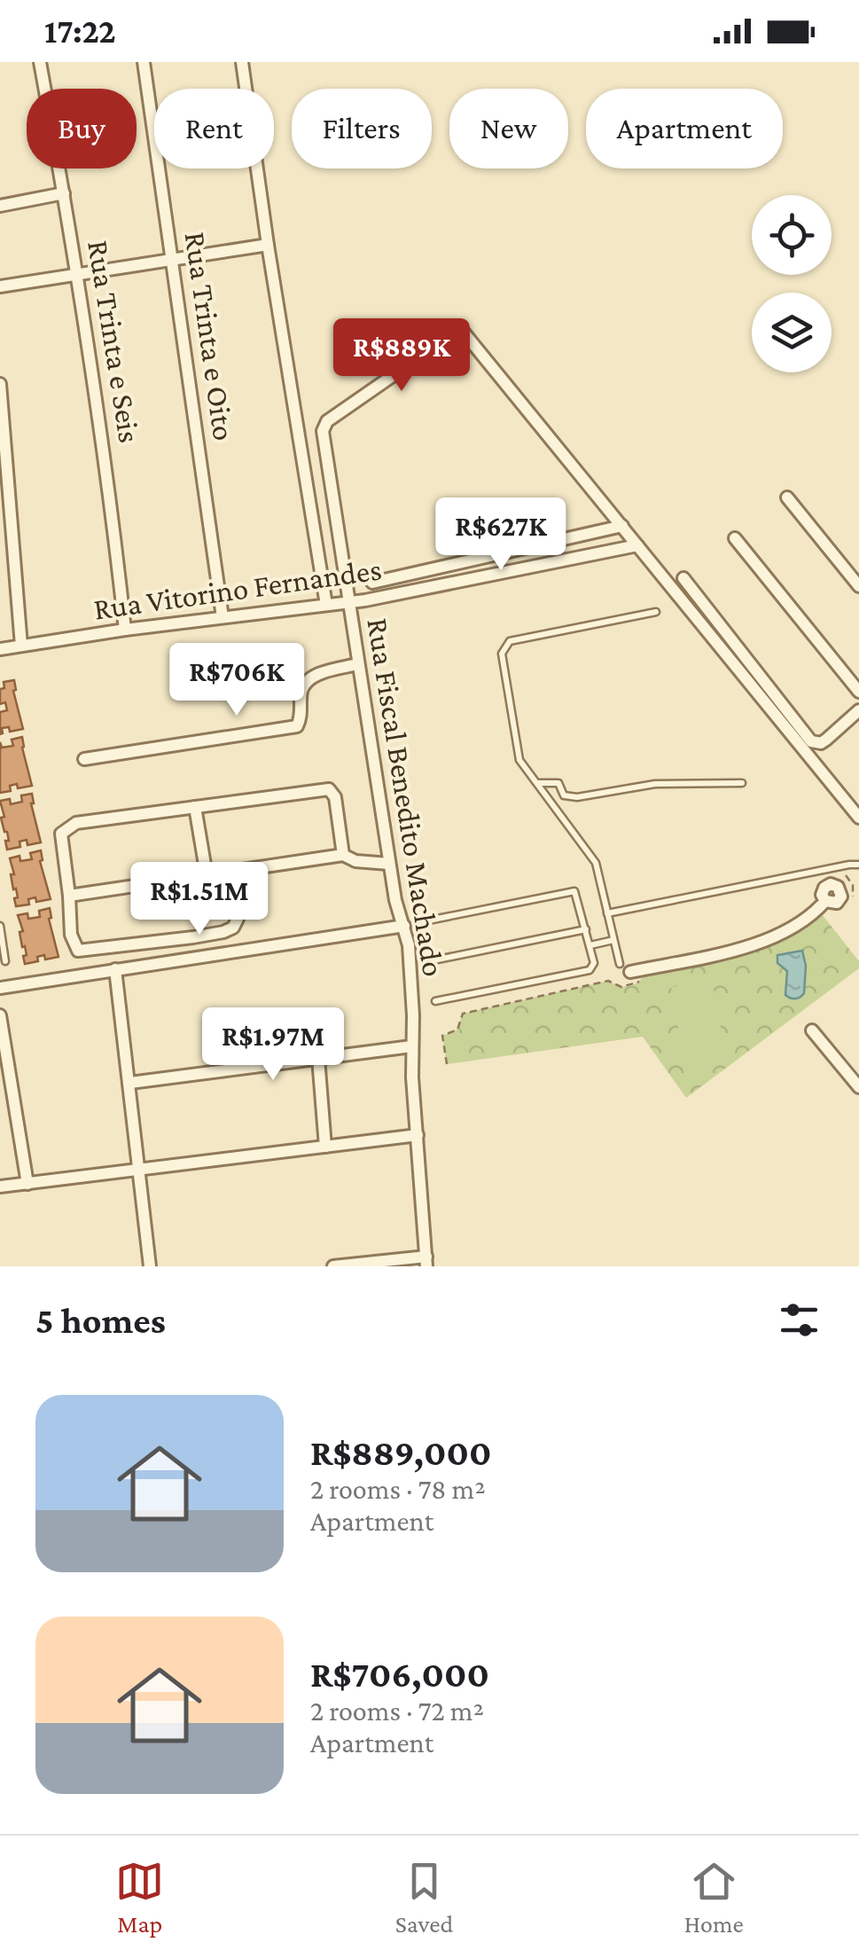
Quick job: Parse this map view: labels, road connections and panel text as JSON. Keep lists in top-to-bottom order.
{
  "streets": {
    "street": [
      "Rua Trinta e Oito",
      "Rua Trinta e Seis",
      "Rua Vitorino Fernandes",
      "Rua Fiscal Benedito Machado"
    ]
  },
  "crossings": [
    ["Rua Trinta e Oito", "Rua Vitorino Fernandes"],
    ["Rua Trinta e Seis", "Rua Vitorino Fernandes"],
    ["Rua Vitorino Fernandes", "Rua Fiscal Benedito Machado"]
  ],
  "page": {
    "status": "17:22",
    "chip": [
      "Buy",
      "Rent",
      "Filters",
      "New",
      "Apartment"
    ],
    "price": [
      "R$889K",
      "R$627K",
      "R$706K",
      "R$1.51M",
      "R$1.97M"
    ],
    "heading": "5 homes",
    "list": [
      {
        "name": "R$889,000",
        "note": "2 rooms · 78 m² · Apartment"
      },
      {
        "name": "R$706,000",
        "note": "2 rooms · 72 m² · Apartment"
      }
    ],
    "tabs": ["Map", "Saved", "Home"]
  }
}
